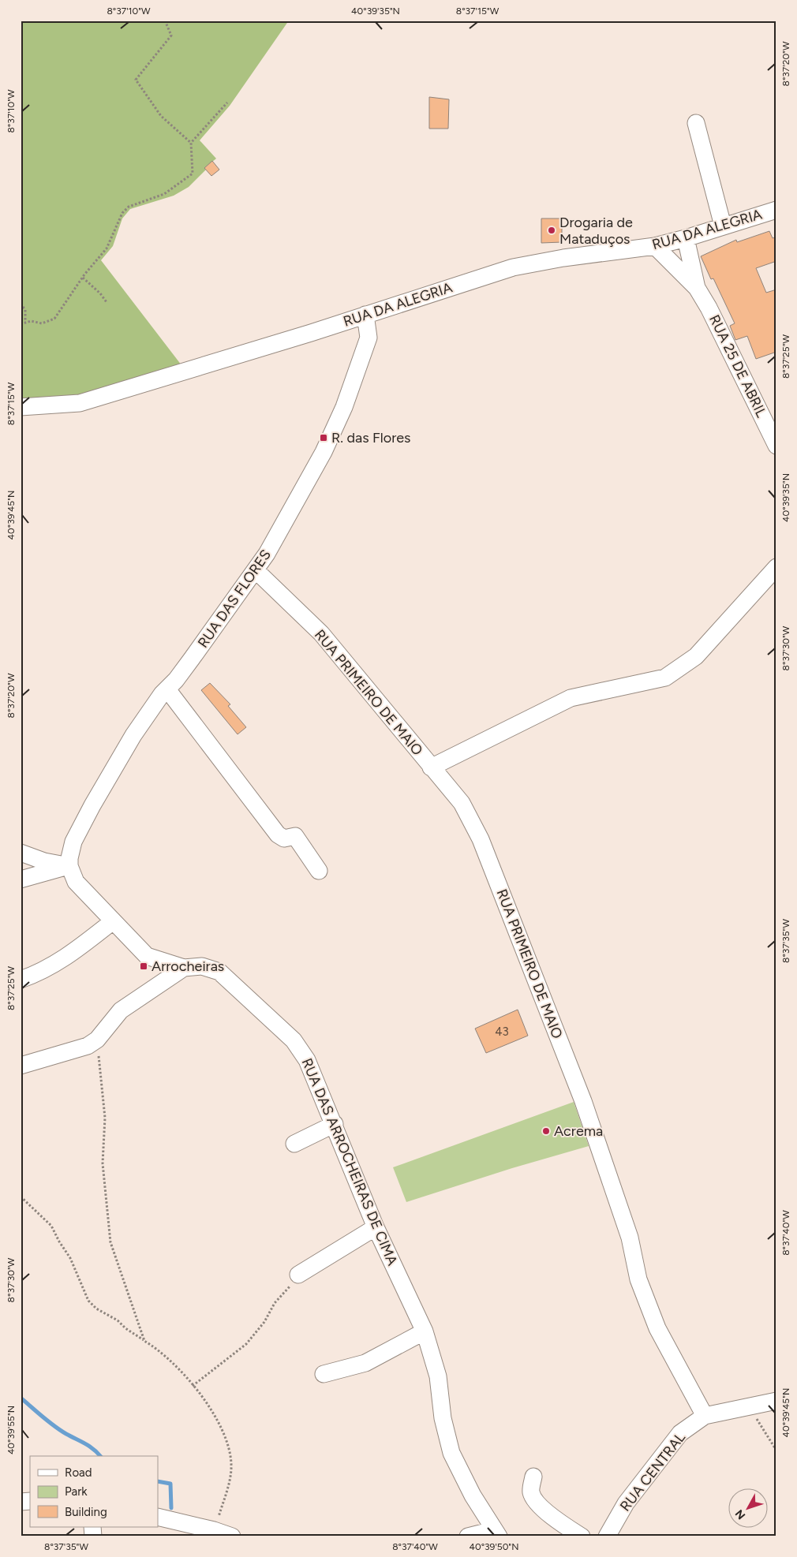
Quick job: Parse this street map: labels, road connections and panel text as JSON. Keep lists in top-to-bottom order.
{
  "streets": {
    "street": [
      "RUA DA ALEGRIA",
      "RUA 25 DE ABRIL",
      "RUA DAS FLORES",
      "RUA PRIMEIRO DE MAIO",
      "RUA DAS ARROCHEIRAS DE CIMA",
      "RUA CENTRAL"
    ]
  },
  "crossings": [
    ["RUA DA ALEGRIA", "RUA 25 DE ABRIL"],
    ["RUA DA ALEGRIA", "RUA DAS FLORES"],
    ["RUA DAS FLORES", "RUA PRIMEIRO DE MAIO"],
    ["RUA DAS FLORES", "RUA DAS ARROCHEIRAS DE CIMA"],
    ["RUA PRIMEIRO DE MAIO", "RUA CENTRAL"]
  ],
  "places": {
    "other": ["Drogaria de Mataduços", "Acrema"],
    "transit": ["R. das Flores", "Arrocheiras"]
  },
  "house_numbers": ["43"],
  "legend": ["Road", "Park", "Building"],
  "north": "bottom left",
  "coordinates": [
    "8°37'10\"W",
    "40°39'35\"N",
    "8°37'15\"W",
    "8°37'20\"W",
    "8°37'25\"W",
    "40°39'45\"N",
    "8°37'30\"W",
    "8°37'35\"W",
    "8°37'40\"W",
    "40°39'55\"N",
    "40°39'50\"N"
  ]
}
